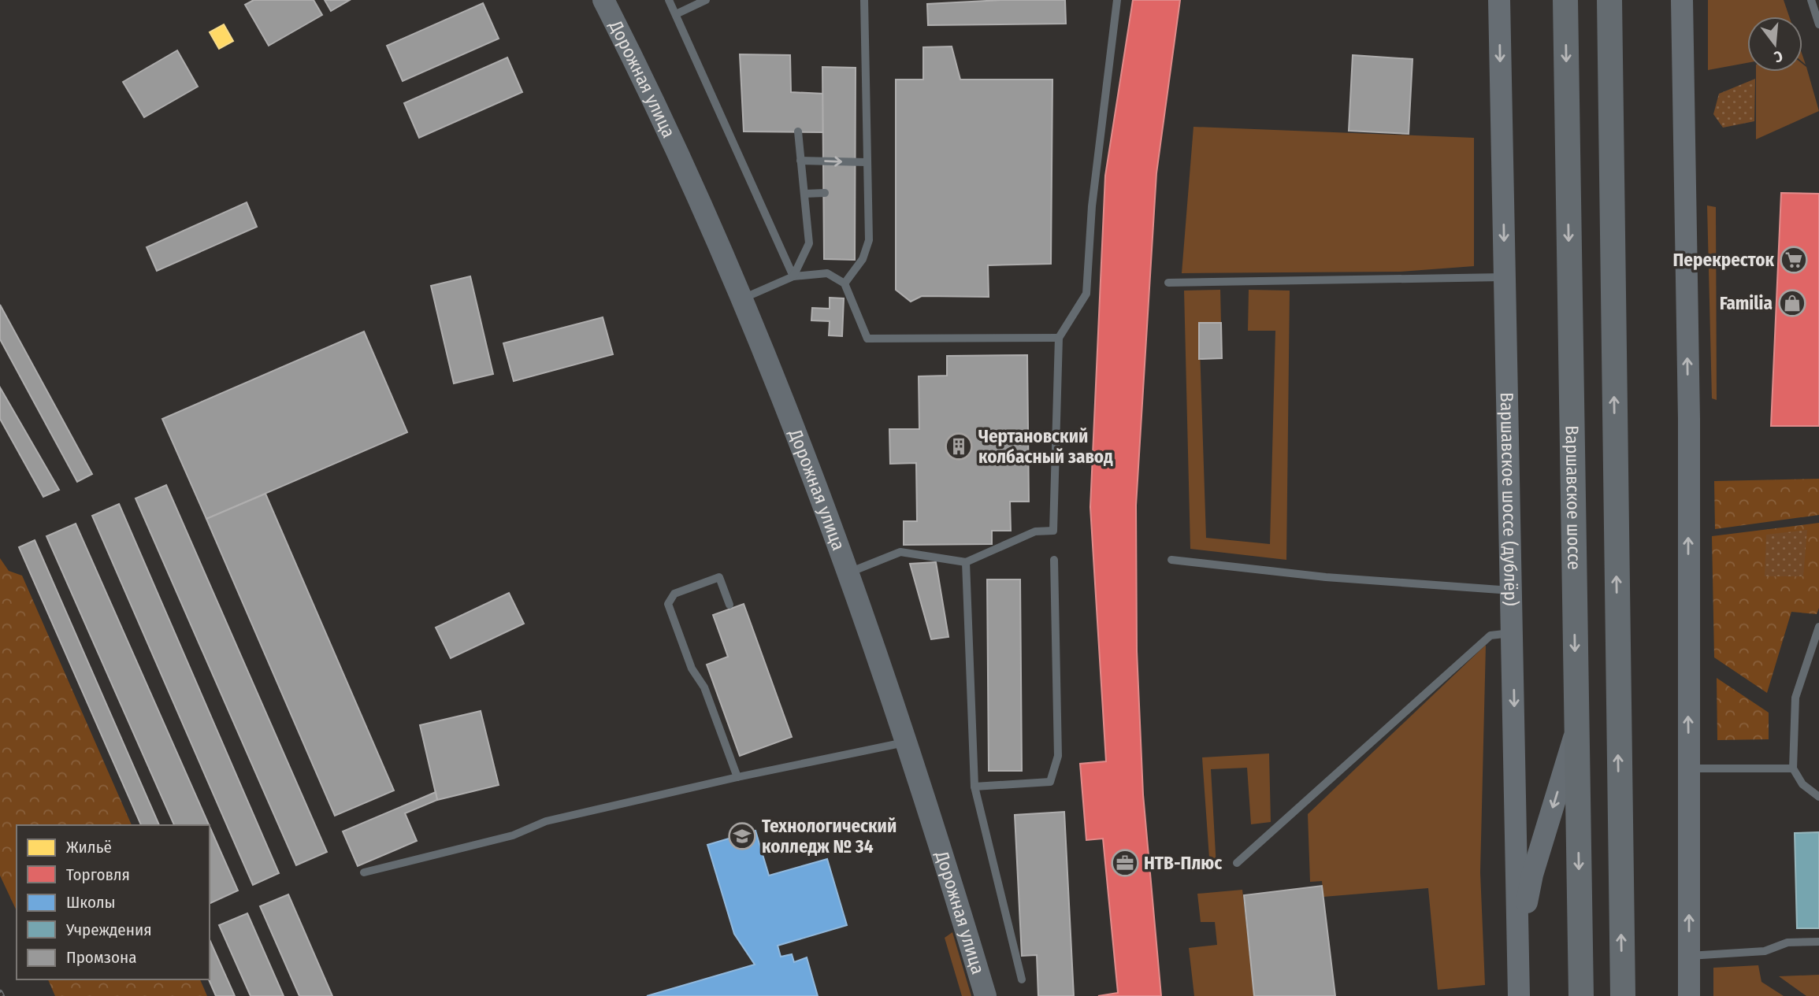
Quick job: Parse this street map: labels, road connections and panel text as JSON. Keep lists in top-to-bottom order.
{
  "streets": {
    "main road": ["Дорожная улица", "Варшавское шоссе (дублёр)", "Варшавское шоссе"]
  },
  "places": {
    "supermarket": ["Перекресток"],
    "shop": ["Familia"],
    "building": ["Чертановский колбасный завод"],
    "school or university": ["Технологический колледж № 34"],
    "office": ["НТВ-Плюс"]
  },
  "legend": [
    "Жильё",
    "Торговля",
    "Школы",
    "Учреждения",
    "Промзона"
  ],
  "north": "bottom"
}
